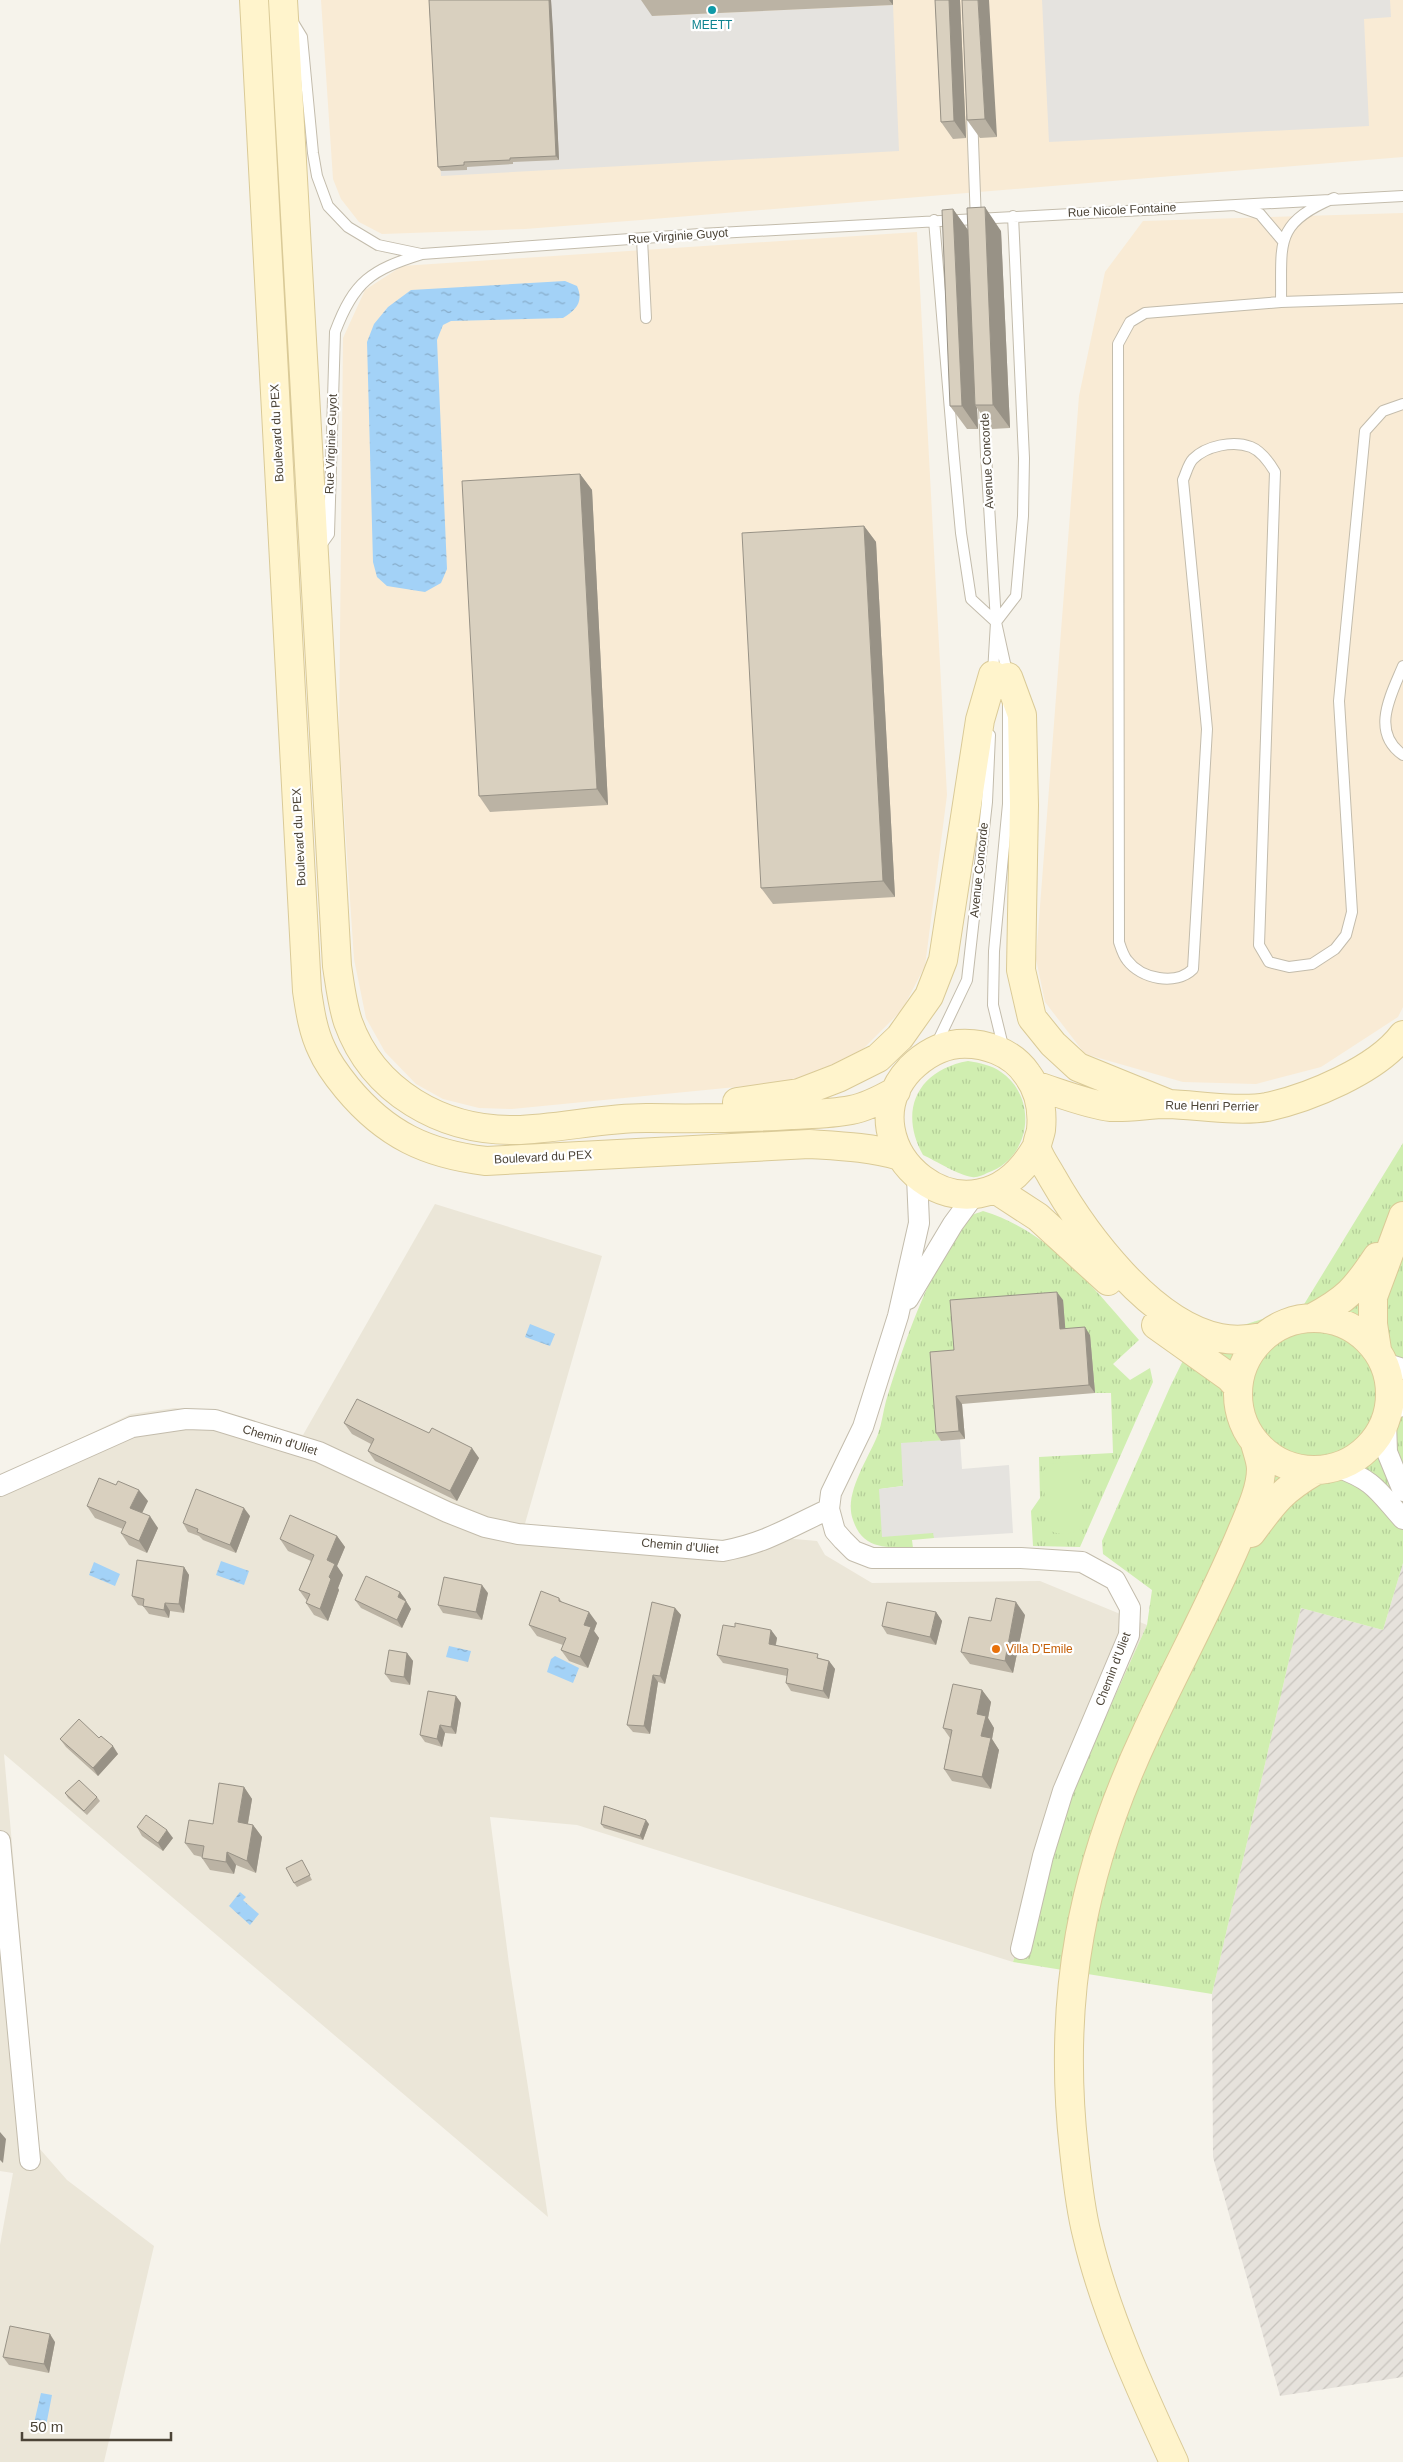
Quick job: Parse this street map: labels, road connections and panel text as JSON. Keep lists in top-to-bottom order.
{
  "streets": {
    "main road": ["Boulevard du PEX", "Rue Henri Perrier"],
    "street": ["Chemin d'Uliet"],
    "lane": ["Rue Nicole Fontaine", "Rue Virginie Guyot", "Avenue Concorde"]
  },
  "crossings": [
    ["Rue Nicole Fontaine", "Rue Virginie Guyot"],
    ["Boulevard du PEX", "Avenue Concorde"],
    ["Boulevard du PEX", "Rue Henri Perrier"],
    ["Avenue Concorde", "Rue Henri Perrier"]
  ],
  "places": ["MEETT", "Villa D'Emile"],
  "scale_bar": "50 m"
}
